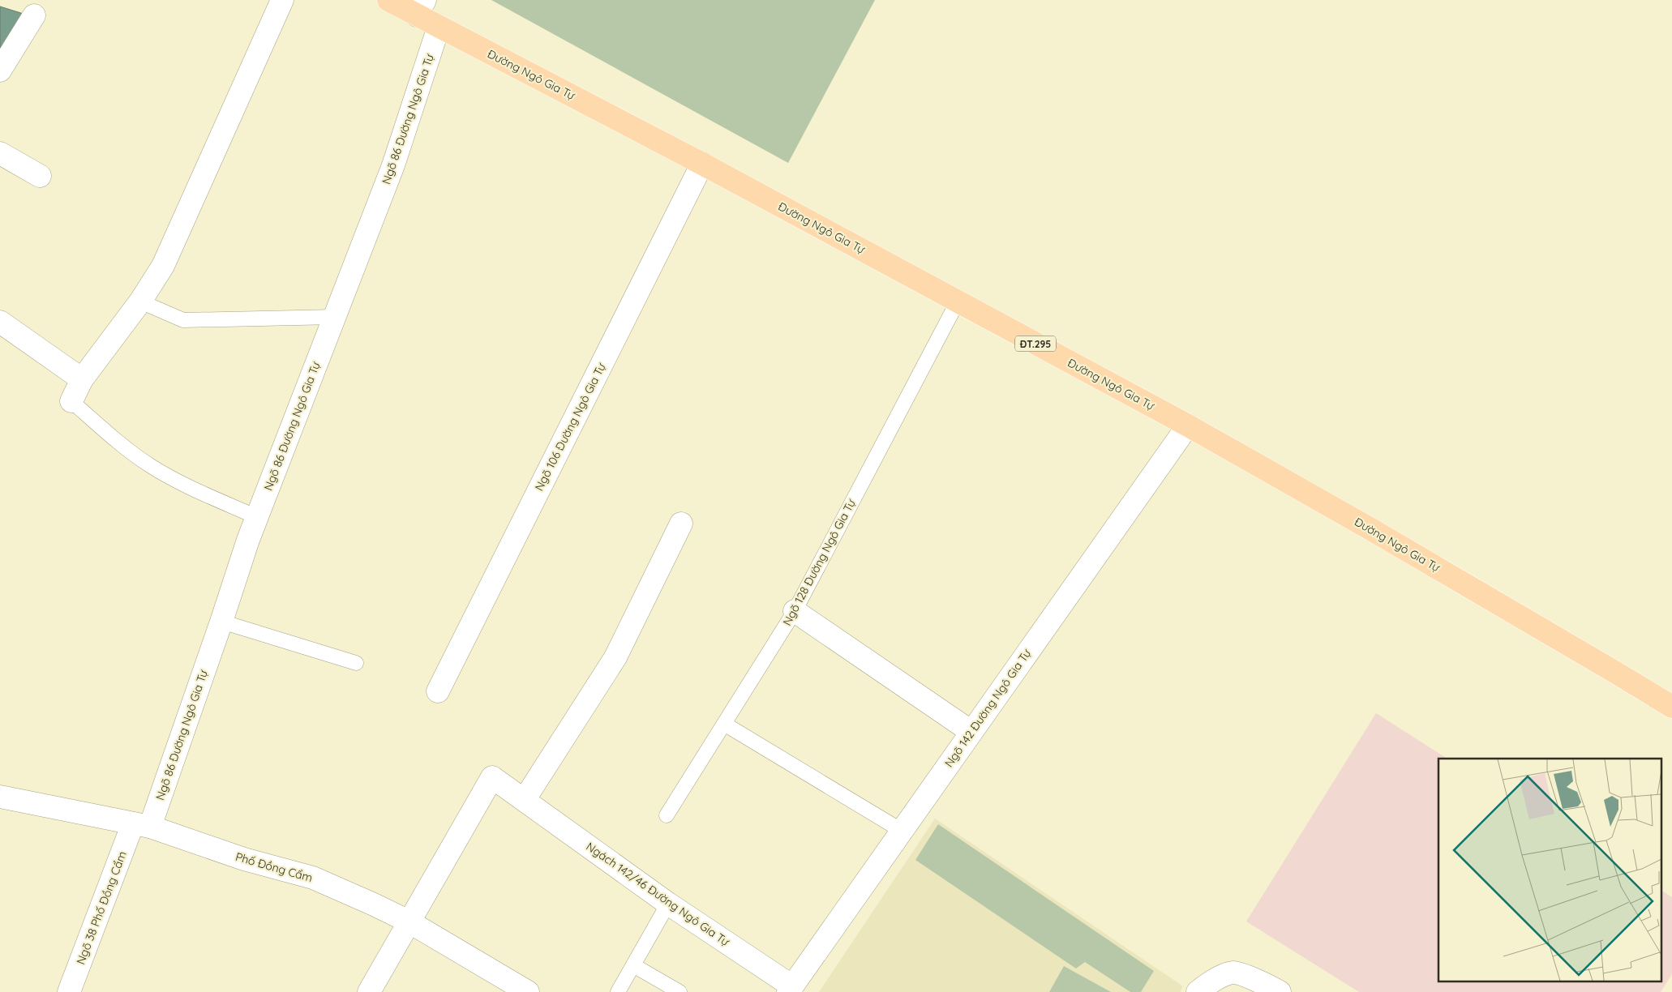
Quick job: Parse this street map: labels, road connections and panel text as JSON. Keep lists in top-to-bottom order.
{
  "streets": {
    "main road": ["Đường Ngô Gia Tự", "ĐT.295"],
    "street": [
      "Ngõ 86 Đường Ngô Gia Tự",
      "Ngõ 106 Đường Ngô Gia Tự",
      "Ngõ 142 Đường Ngô Gia Tự",
      "Phố Đồng Cẩm",
      "Ngách 142/46 Đường Ngô Gia Tự",
      "Ngõ 38 Phố Đồng Cẩm"
    ],
    "lane": ["Ngõ 128 Đường Ngô Gia Tự"]
  },
  "crossings": [
    ["Đường Ngô Gia Tự", "Ngõ 86 Đường Ngô Gia Tự"],
    ["Đường Ngô Gia Tự", "Ngõ 106 Đường Ngô Gia Tự"],
    ["Đường Ngô Gia Tự", "Ngõ 128 Đường Ngô Gia Tự"],
    ["Đường Ngô Gia Tự", "Ngõ 142 Đường Ngô Gia Tự"],
    ["Ngõ 86 Đường Ngô Gia Tự", "Phố Đồng Cẩm"],
    ["Ngõ 86 Đường Ngô Gia Tự", "Ngõ 38 Phố Đồng Cẩm"],
    ["Ngõ 142 Đường Ngô Gia Tự", "Ngách 142/46 Đường Ngô Gia Tự"],
    ["Phố Đồng Cẩm", "Ngách 142/46 Đường Ngô Gia Tự"],
    ["Phố Đồng Cẩm", "Ngõ 38 Phố Đồng Cẩm"]
  ]
}
